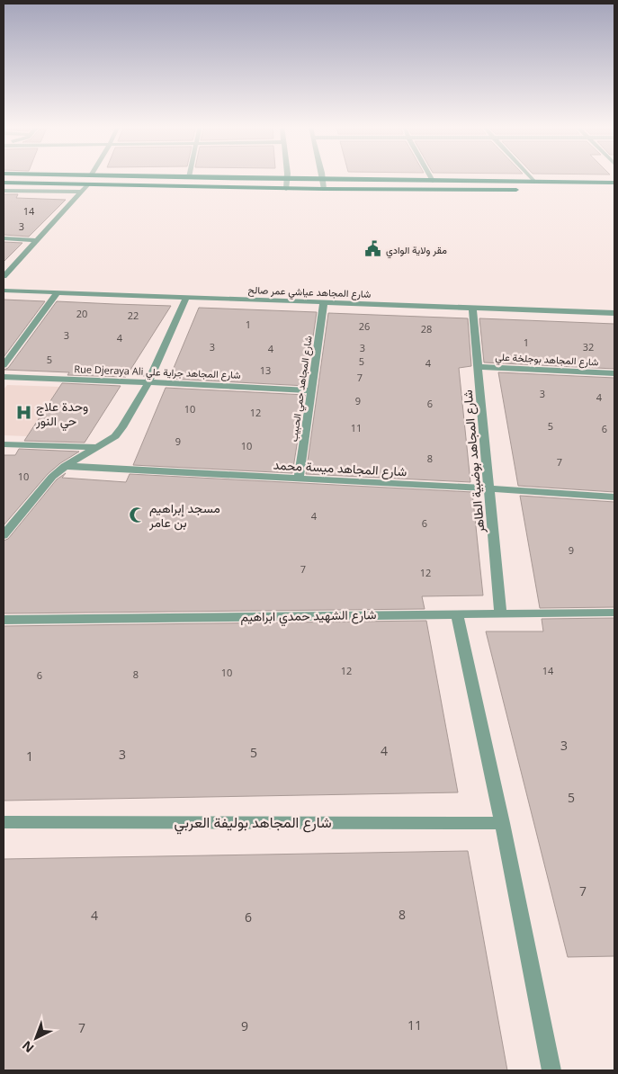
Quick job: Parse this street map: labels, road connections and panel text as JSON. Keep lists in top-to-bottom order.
{
  "streets": {
    "street": [
      "شارع المجاهد عياشي عمر صالح",
      "شارع المجاهد بوجلخة علي",
      "Rue Djeraya Ali,شارع المجاهد جراية علي",
      "شارع المجاهد حمي الحبيب",
      "شارع المجاهد بوضبية الطاهر",
      "شارع المجاهد ميسة محمد",
      "شارع الشهيد حمدي ابراهيم",
      "شارع المجاهد بوليفة العربي"
    ]
  },
  "crossings": [
    ["شارع المجاهد عياشي عمر صالح", "شارع المجاهد حمي الحبيب"],
    ["شارع المجاهد عياشي عمر صالح", "شارع المجاهد بوضبية الطاهر"],
    ["شارع المجاهد بوجلخة علي", "شارع المجاهد بوضبية الطاهر"],
    ["Rue Djeraya Ali,شارع المجاهد جراية علي", "شارع المجاهد حمي الحبيب"],
    ["شارع المجاهد حمي الحبيب", "شارع المجاهد ميسة محمد"],
    ["شارع المجاهد بوضبية الطاهر", "شارع المجاهد ميسة محمد"],
    ["شارع المجاهد بوضبية الطاهر", "شارع الشهيد حمدي ابراهيم"]
  ],
  "places": {
    "public building": ["مقر ولاية الوادي"],
    "hospital": ["وحدة علاج حي النور"],
    "mosque": ["مسجد إبراهيم بن عامر"]
  },
  "house_numbers": [
    "14",
    "3",
    "20",
    "22",
    "1",
    "26",
    "28",
    "3",
    "4",
    "1",
    "3",
    "32",
    "3",
    "4",
    "5",
    "5",
    "4",
    "13",
    "7",
    "3",
    "4",
    "9",
    "6",
    "10",
    "12",
    "5",
    "11",
    "6",
    "9",
    "10",
    "8",
    "7",
    "10",
    "4",
    "6",
    "9",
    "7",
    "12",
    "12",
    "14",
    "10",
    "8",
    "6",
    "3",
    "4",
    "5",
    "3",
    "1",
    "5",
    "7",
    "8",
    "4",
    "6",
    "11",
    "9",
    "7"
  ],
  "north": "bottom left"
}
